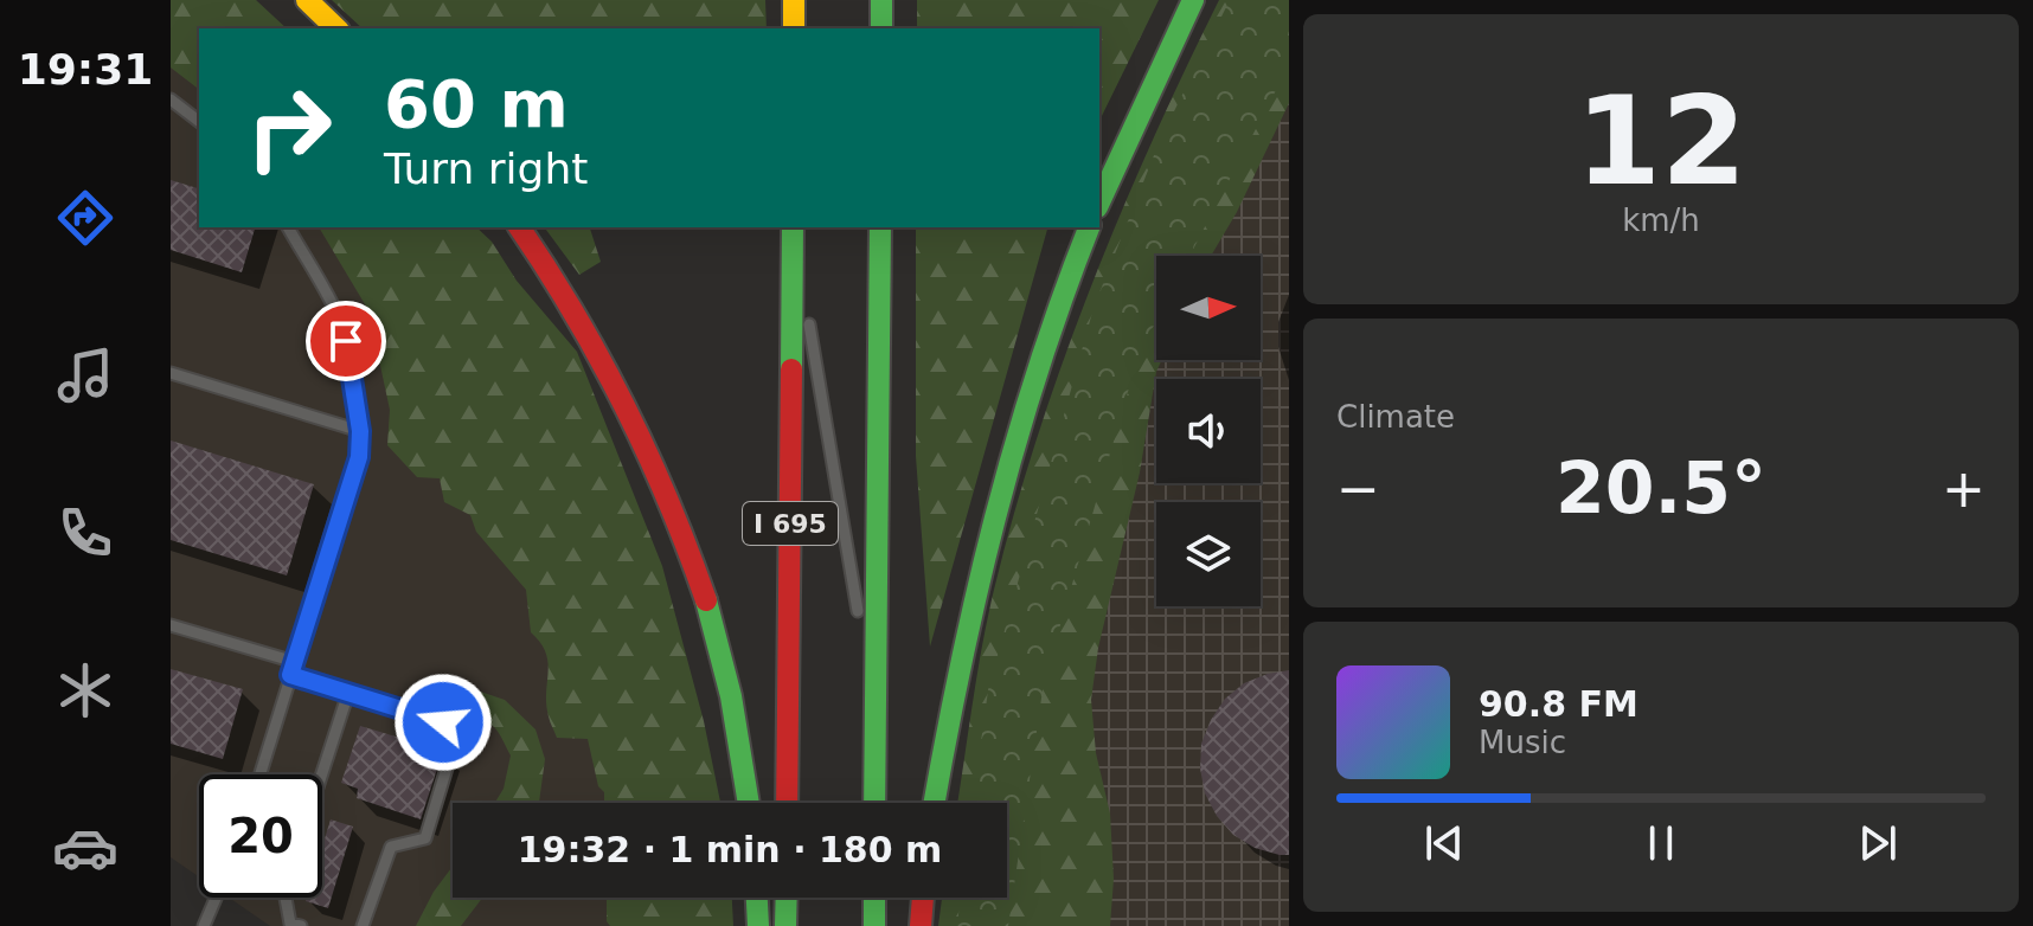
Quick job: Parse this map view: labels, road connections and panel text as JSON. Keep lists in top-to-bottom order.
{
  "streets": {
    "highway": ["I 695"]
  },
  "north": "right",
  "page": {
    "tabs": "19:31",
    "tile": [
      ["12", "km/h"],
      "Climate"
    ],
    "turn": ["60 m", "Turn right"],
    "heat": ["−", "20.5°", "+"],
    "song": ["90.8 FM", "Music"],
    "limit": "20",
    "trip": "19:32 · 1 min · 180 m"
  }
}
